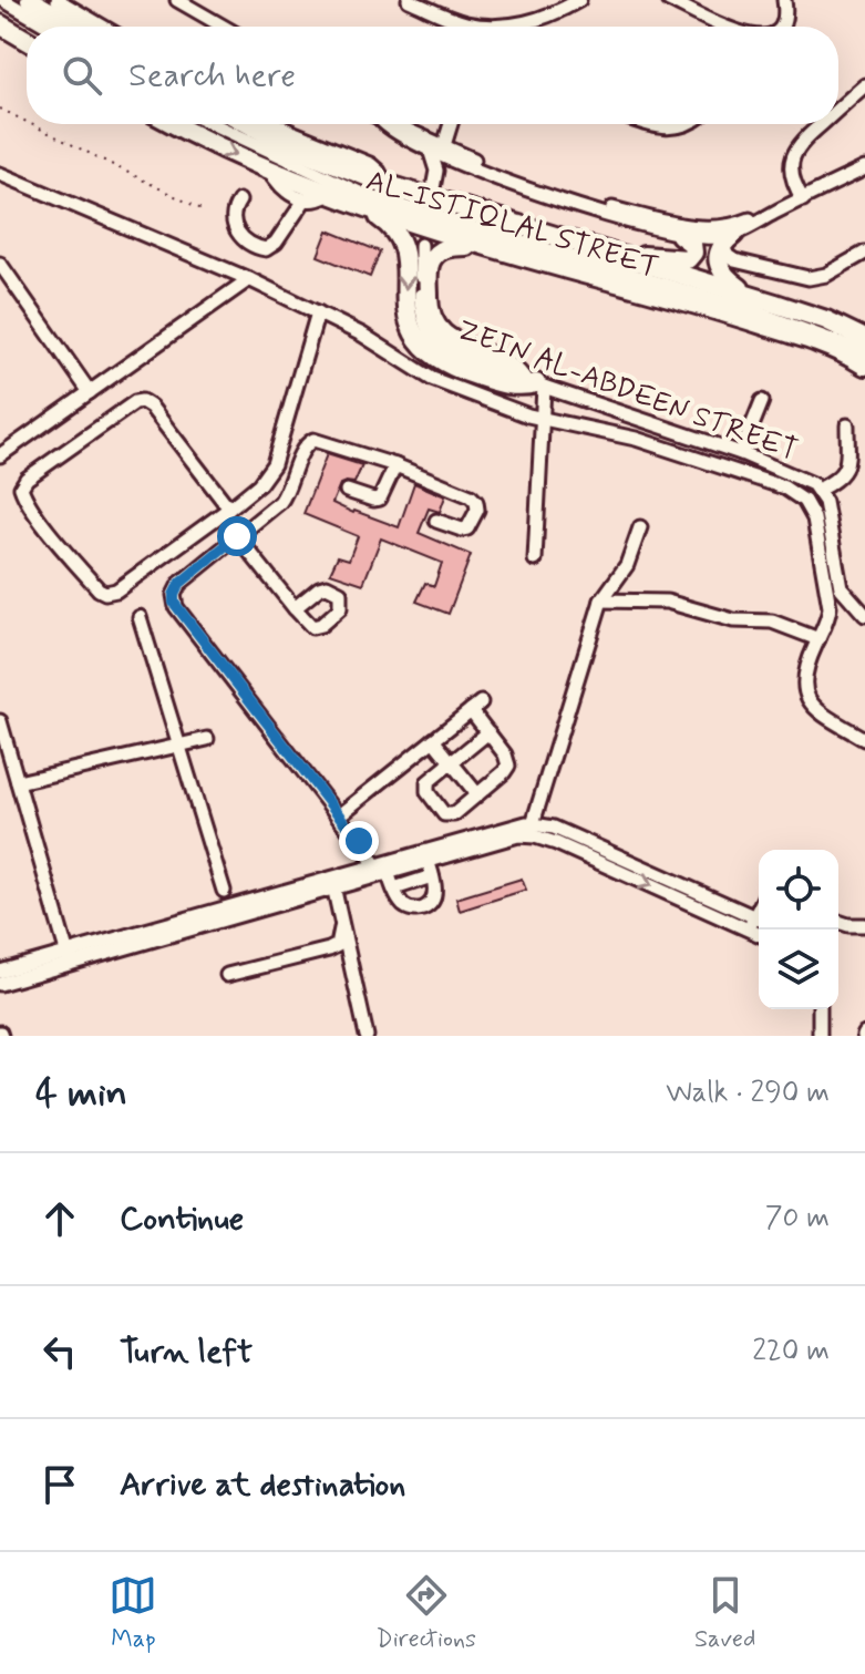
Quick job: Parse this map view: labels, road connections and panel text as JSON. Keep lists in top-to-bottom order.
{
  "streets": {
    "highway": ["AL-ISTIQLAL STREET"],
    "street": ["ZEIN AL-ABDEEN STREET"]
  },
  "page": {
    "search": "Search here",
    "heading": ["4 min", "Walk · 290 m"],
    "list": [
      ["Continue", "70 m"],
      ["Turn left", "220 m"],
      "Arrive at destination"
    ],
    "nav": ["Map", "Directions", "Saved"]
  }
}
